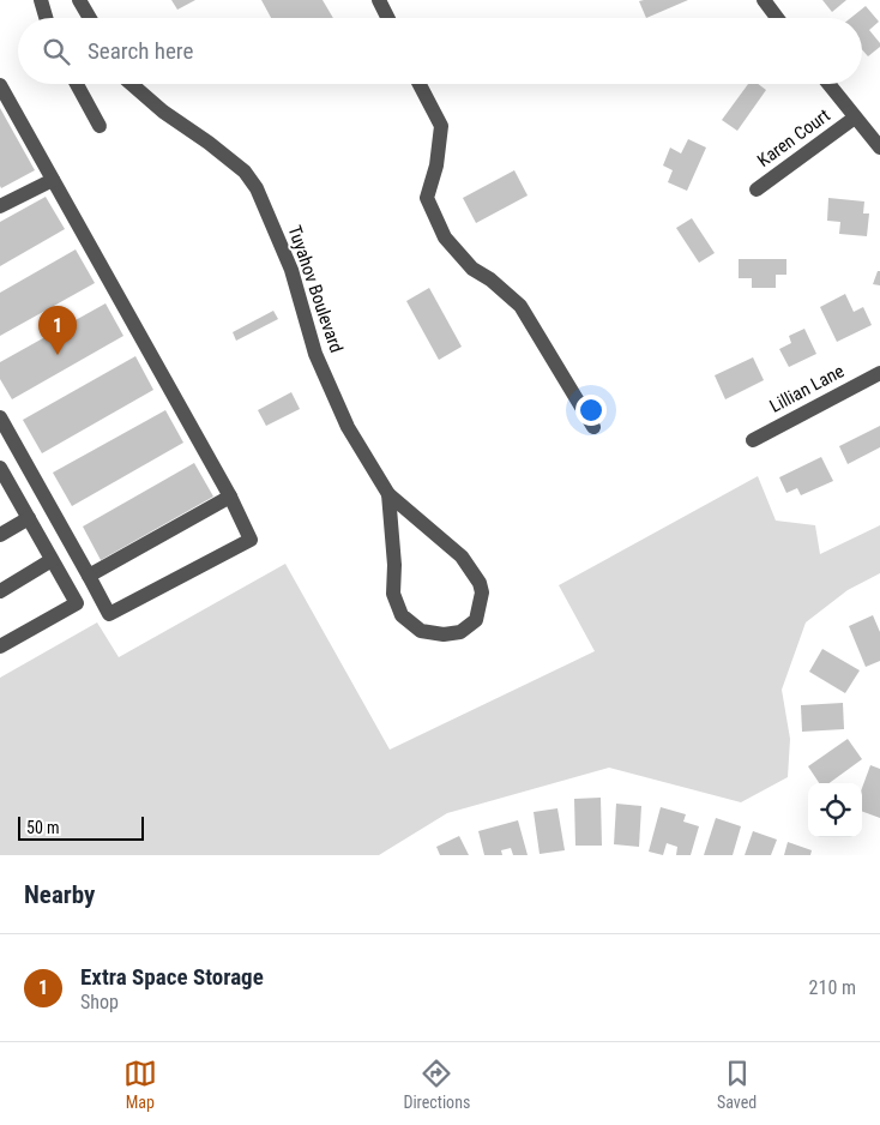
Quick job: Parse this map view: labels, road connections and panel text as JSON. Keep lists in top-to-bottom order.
{
  "streets": {
    "street": ["Karen Court", "Tuyahov Boulevard", "Lillian Lane"]
  },
  "scale_bar": "50 m",
  "page": {
    "search": "Search here",
    "pins": "1",
    "scale": "50 m",
    "heading": "Nearby",
    "list": [
      {
        "mark": "1",
        "name": "Extra Space Storage",
        "note": "Shop",
        "value": "210 m"
      }
    ],
    "nav": ["Map", "Directions", "Saved"]
  }
}
